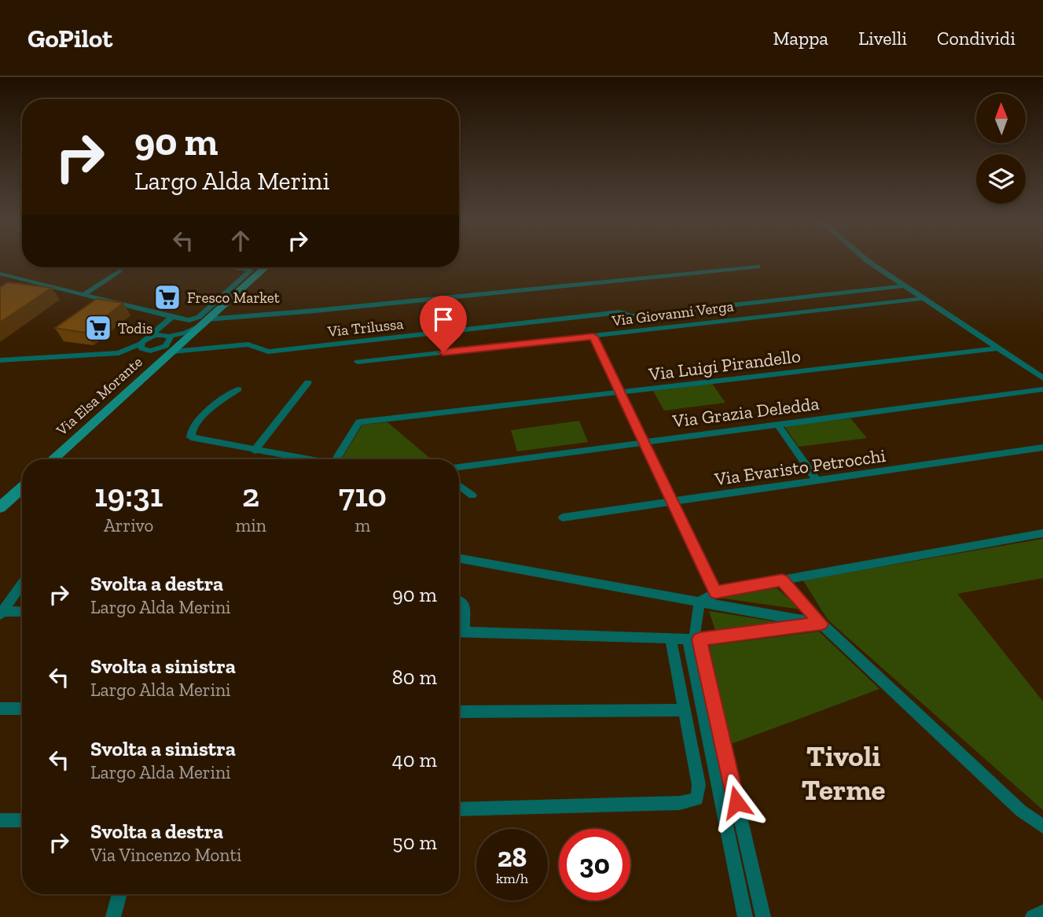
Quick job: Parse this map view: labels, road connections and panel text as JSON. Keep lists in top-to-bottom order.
{
  "streets": {
    "street": [
      "Via Giovanni Verga",
      "Via Trilussa",
      "Via Luigi Pirandello",
      "Via Elsa Morante",
      "Via Grazia Deledda",
      "Via Evaristo Petrocchi"
    ]
  },
  "crossings": [
    ["Via Trilussa", "Via Elsa Morante"]
  ],
  "districts": ["Tivoli Terme"],
  "places": {
    "supermarket": ["Fresco Market", "Todis"]
  },
  "north": "top",
  "page": {
    "header": "GoPilot",
    "nav": ["Mappa", "Livelli", "Condividi"],
    "turn": ["90 m", "Largo Alda Merini"],
    "eta": [
      "19:31",
      "Arrivo",
      "2",
      "min",
      "710",
      "m"
    ],
    "list": [
      {
        "name": "Svolta a destra",
        "note": "Largo Alda Merini",
        "value": "90 m"
      },
      {
        "name": "Svolta a sinistra",
        "note": "Largo Alda Merini",
        "value": "80 m"
      },
      {
        "name": "Svolta a sinistra",
        "note": "Largo Alda Merini",
        "value": "40 m"
      },
      {
        "name": "Svolta a destra",
        "note": "Via Vincenzo Monti",
        "value": "50 m"
      }
    ],
    "speed": "28 km/h",
    "limit": "30"
  }
}
